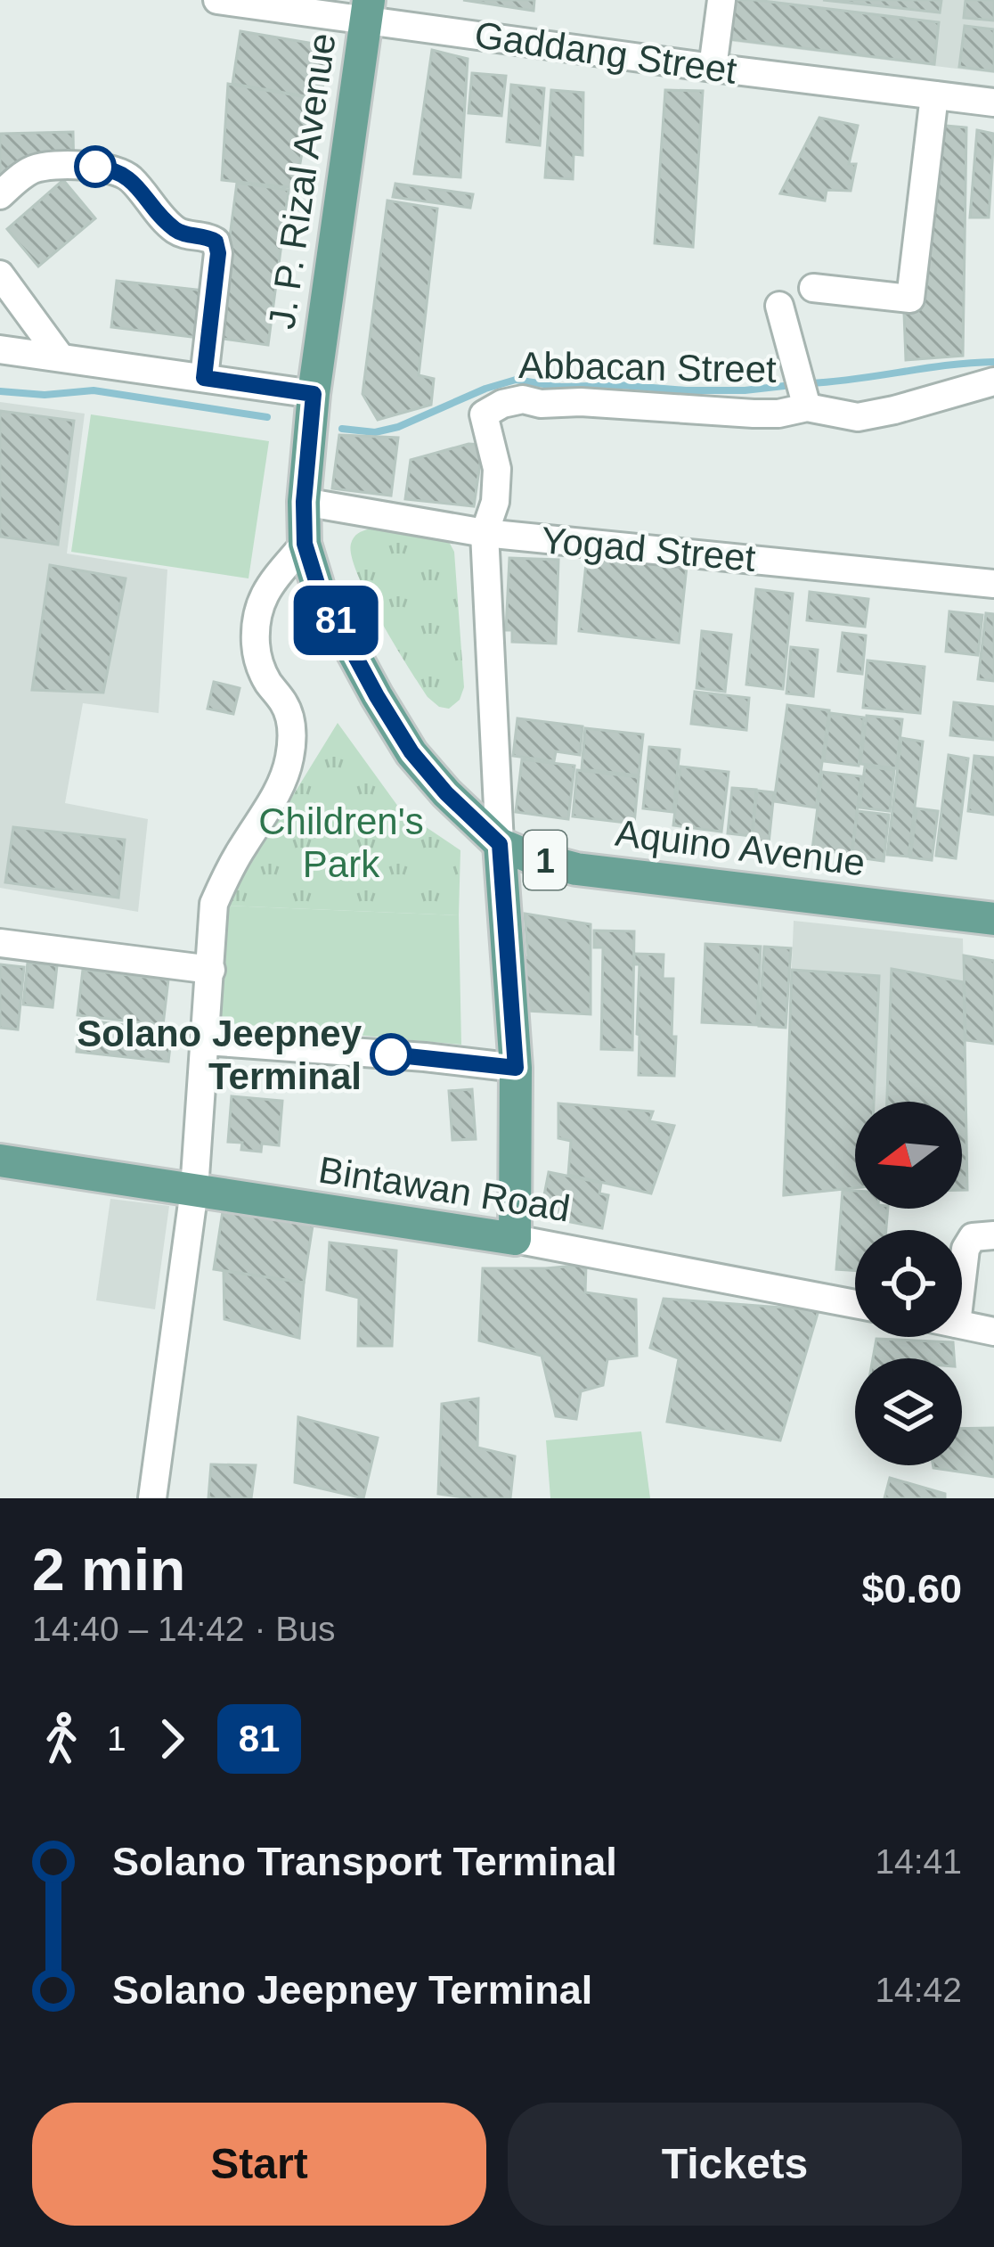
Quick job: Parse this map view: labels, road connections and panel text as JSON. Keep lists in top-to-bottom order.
{
  "streets": {
    "main road": [
      "J. P. Rizal Avenue",
      "Abbacan Street",
      "Aquino Avenue",
      "1",
      "Bintawan Road"
    ],
    "street": ["Gaddang Street", "Yogad Street"]
  },
  "crossings": [
    ["Gaddang Street", "J. P. Rizal Avenue"],
    ["J. P. Rizal Avenue", "Yogad Street"],
    ["J. P. Rizal Avenue", "Aquino Avenue"],
    ["Abbacan Street", "Yogad Street"],
    ["Abbacan Street", "Aquino Avenue"],
    ["Abbacan Street", "Bintawan Road"],
    ["Yogad Street", "Aquino Avenue"]
  ],
  "parks": ["Children's Park"],
  "places": ["Solano Jeepney Terminal"],
  "lines": ["bus line 81"],
  "north": "left",
  "page": {
    "on_map": "81",
    "heading": ["2 min", "14:40 – 14:42 · Bus", "$0.60"],
    "legs": ["1", "81"],
    "list": [
      {
        "name": "Solano Transport Terminal",
        "value": "14:41"
      },
      {
        "name": "Solano Jeepney Terminal",
        "value": "14:42"
      }
    ],
    "buttons": ["Start", "Tickets"]
  }
}
